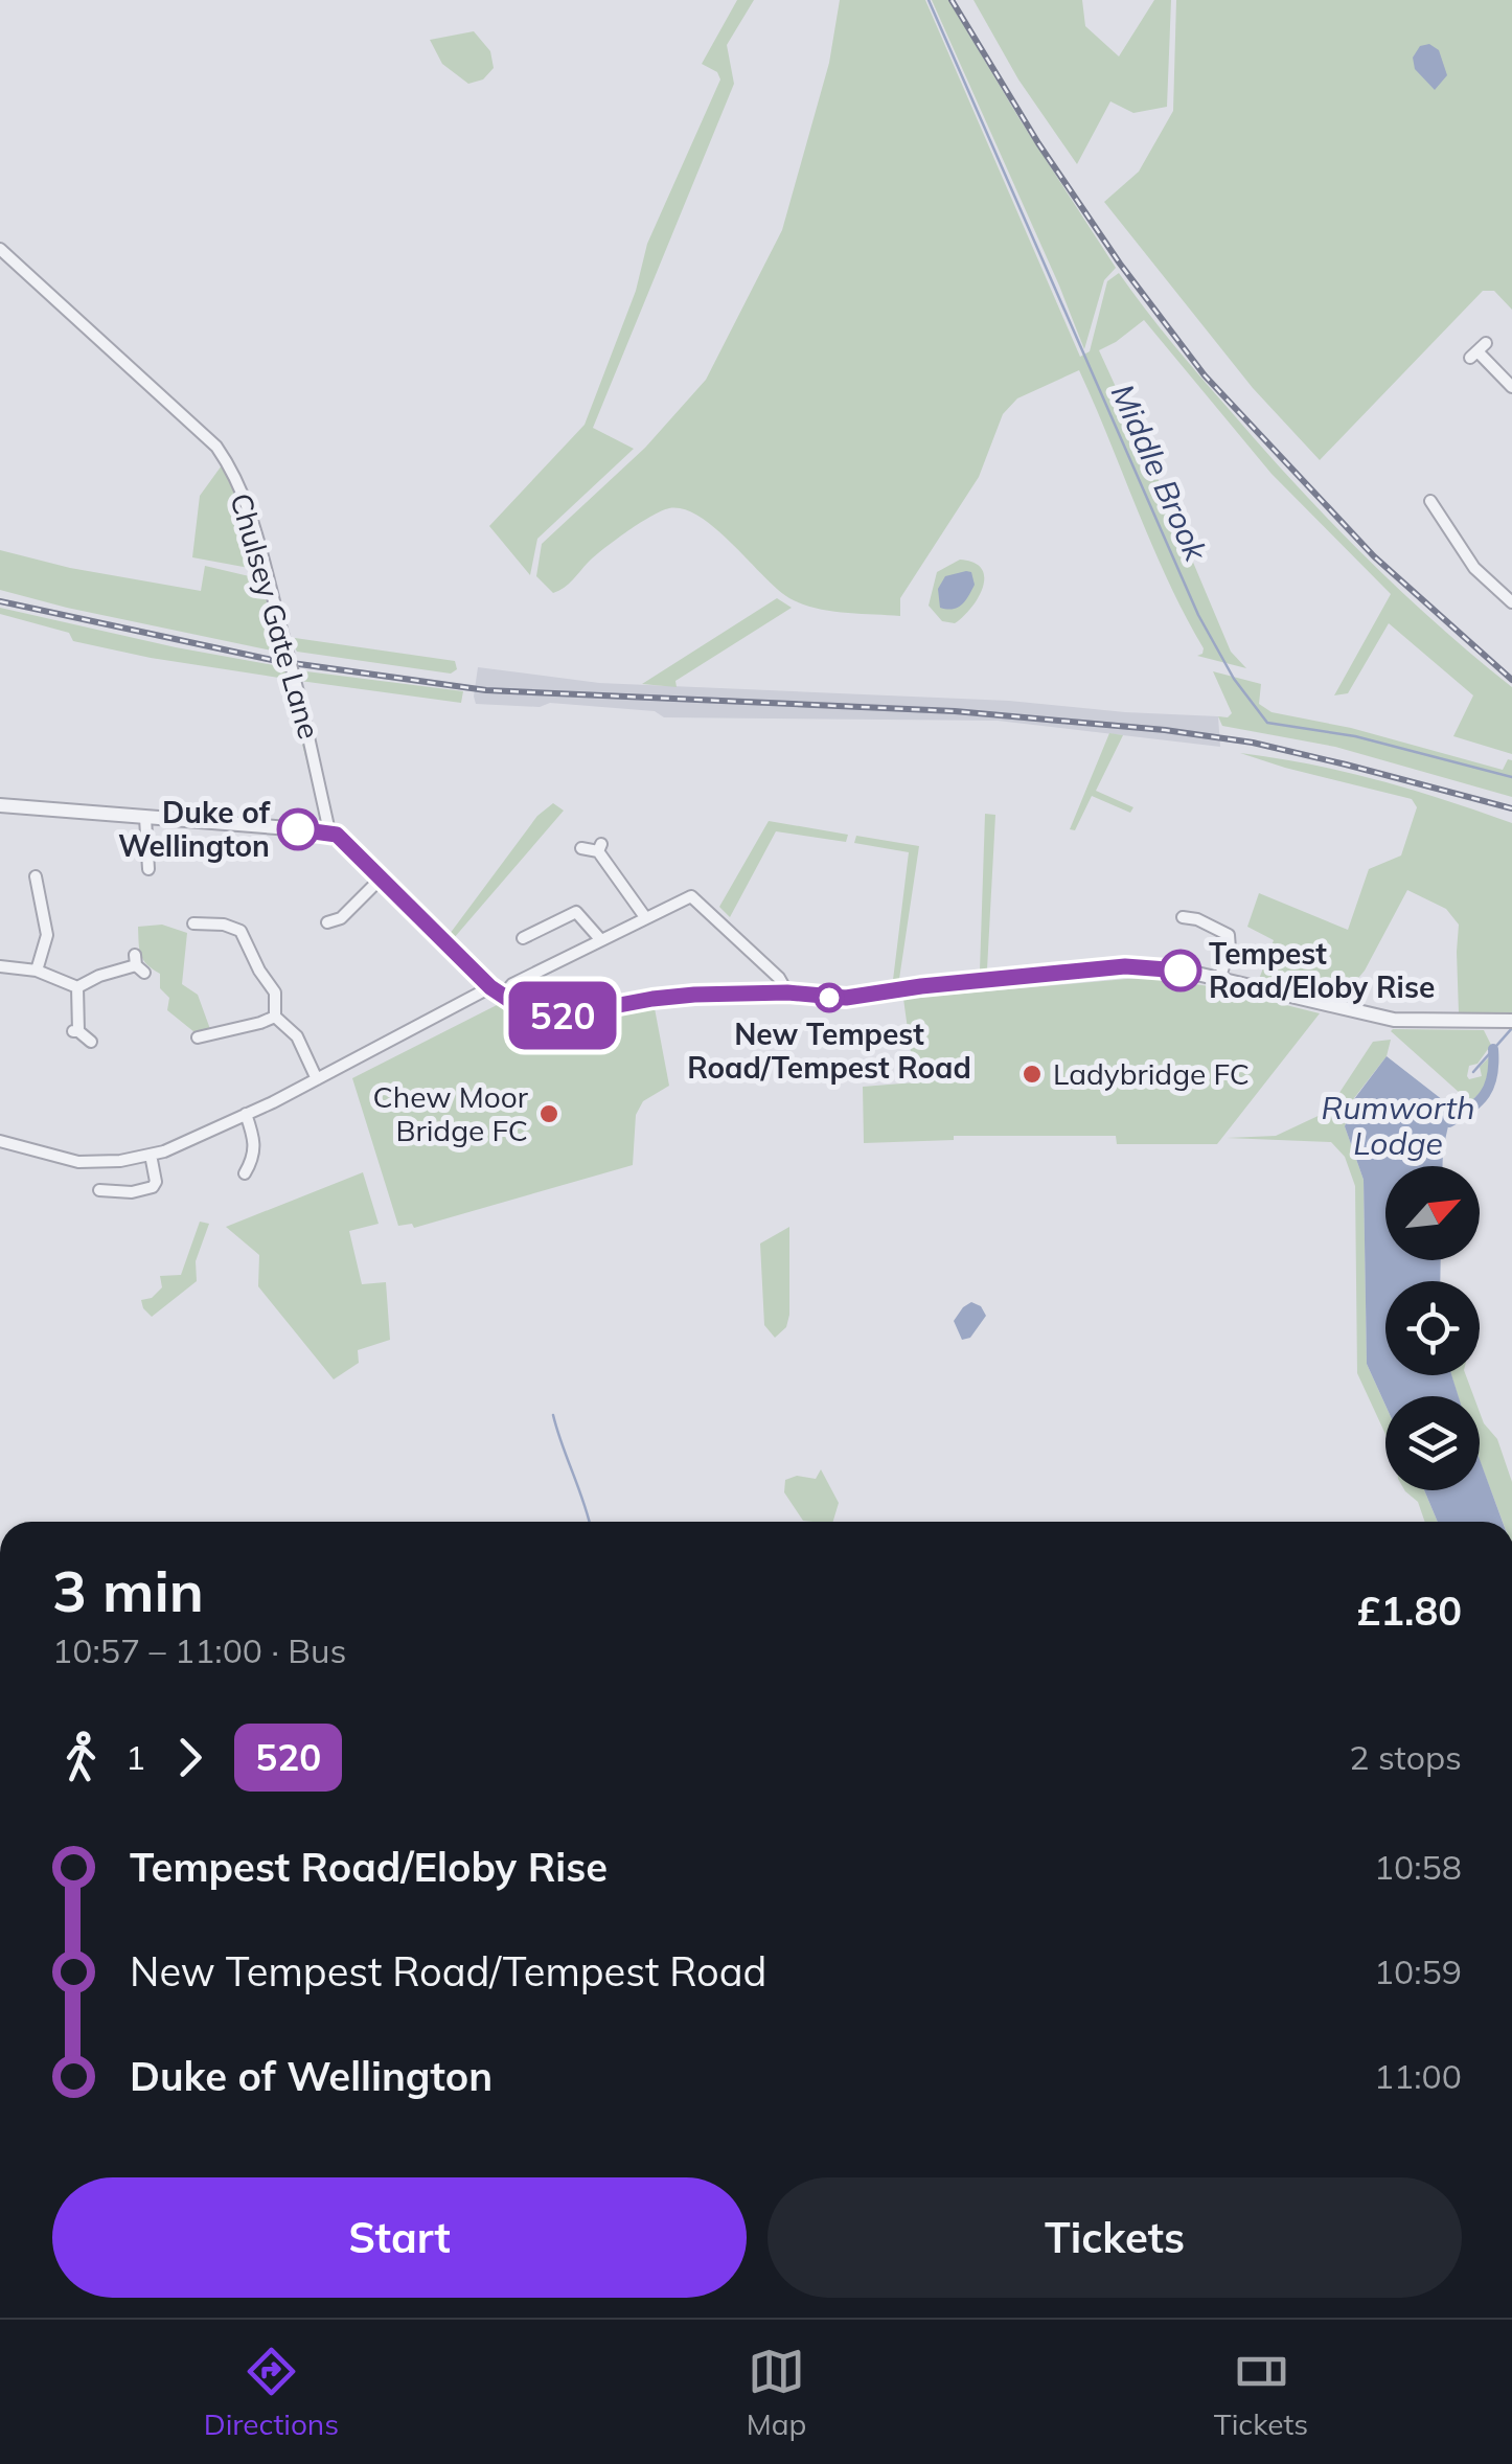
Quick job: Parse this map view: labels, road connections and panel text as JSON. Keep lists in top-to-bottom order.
{
  "streets": {
    "street": ["Chulsey Gate Lane"]
  },
  "water": ["Middle Brook", "Rumworth Lodge"],
  "places": [
    "Duke of Wellington",
    "Tempest Road/Eloby Rise",
    "New Tempest Road/Tempest Road",
    "Ladybridge FC",
    "Chew Moor Bridge FC"
  ],
  "lines": ["bus line 520"],
  "north": "top right",
  "page": {
    "on_map": "520",
    "heading": ["3 min", "10:57 – 11:00 · Bus", "£1.80"],
    "legs": ["1", "520", "2 stops"],
    "list": [
      {
        "name": "Tempest Road/Eloby Rise",
        "value": "10:58"
      },
      {
        "name": "New Tempest Road/Tempest Road",
        "value": "10:59"
      },
      {
        "name": "Duke of Wellington",
        "value": "11:00"
      }
    ],
    "buttons": ["Start", "Tickets"],
    "tabs": ["Directions", "Map", "Tickets"]
  }
}
